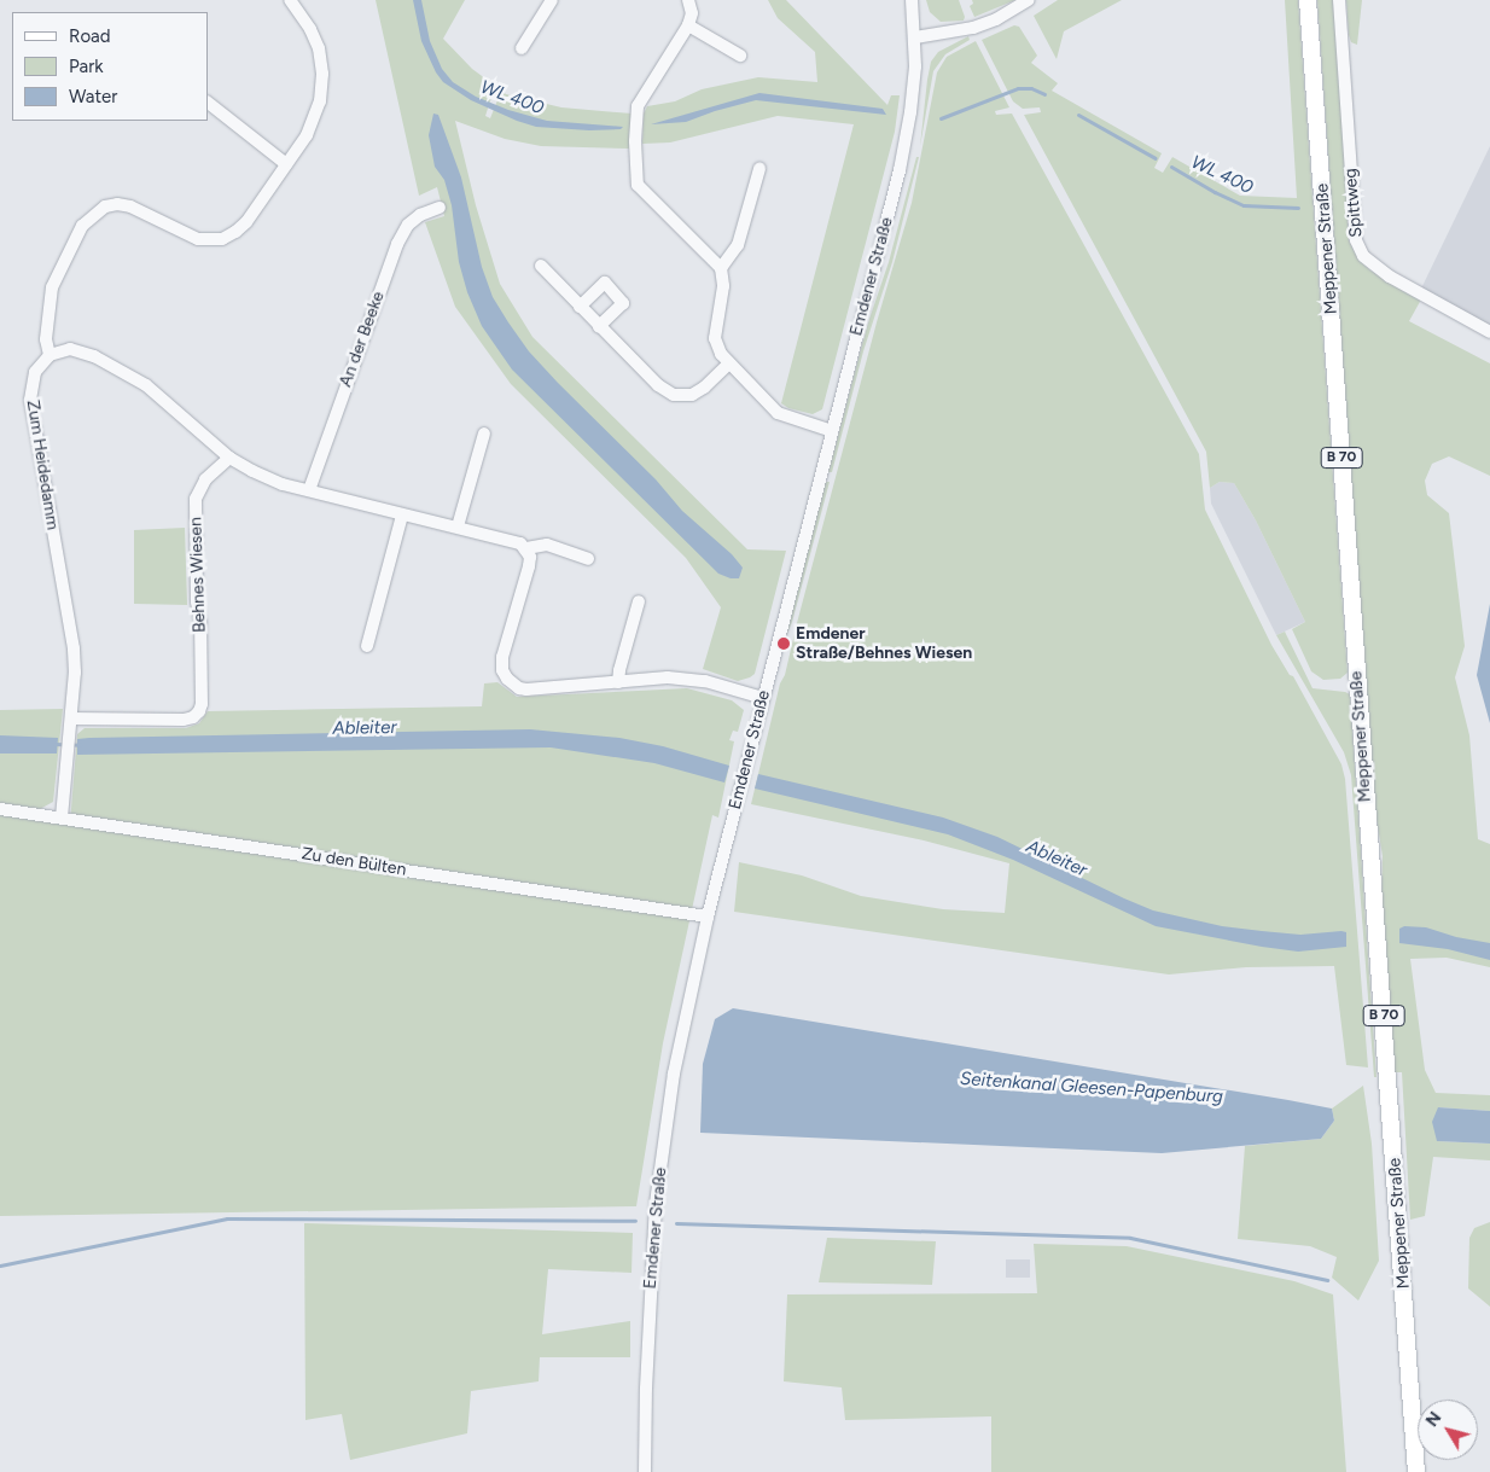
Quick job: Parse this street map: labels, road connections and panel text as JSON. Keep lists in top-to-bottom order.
{
  "streets": {
    "main road": ["Meppener Straße", "B 70"],
    "street": [
      "Spittweg",
      "Emdener Straße",
      "An der Beeke",
      "Zum Heidedamm",
      "Behnes Wiesen",
      "Zu den Bülten"
    ]
  },
  "crossings": [
    ["Emdener Straße", "Zu den Bülten"],
    ["Zum Heidedamm", "Behnes Wiesen"],
    ["Zum Heidedamm", "Zu den Bülten"]
  ],
  "water": ["WL 400", "Ableiter", "Seitenkanal Gleesen-Papenburg"],
  "places": ["Emdener Straße/Behnes Wiesen"],
  "legend": ["Road", "Park", "Water"],
  "north": "top left"
}
